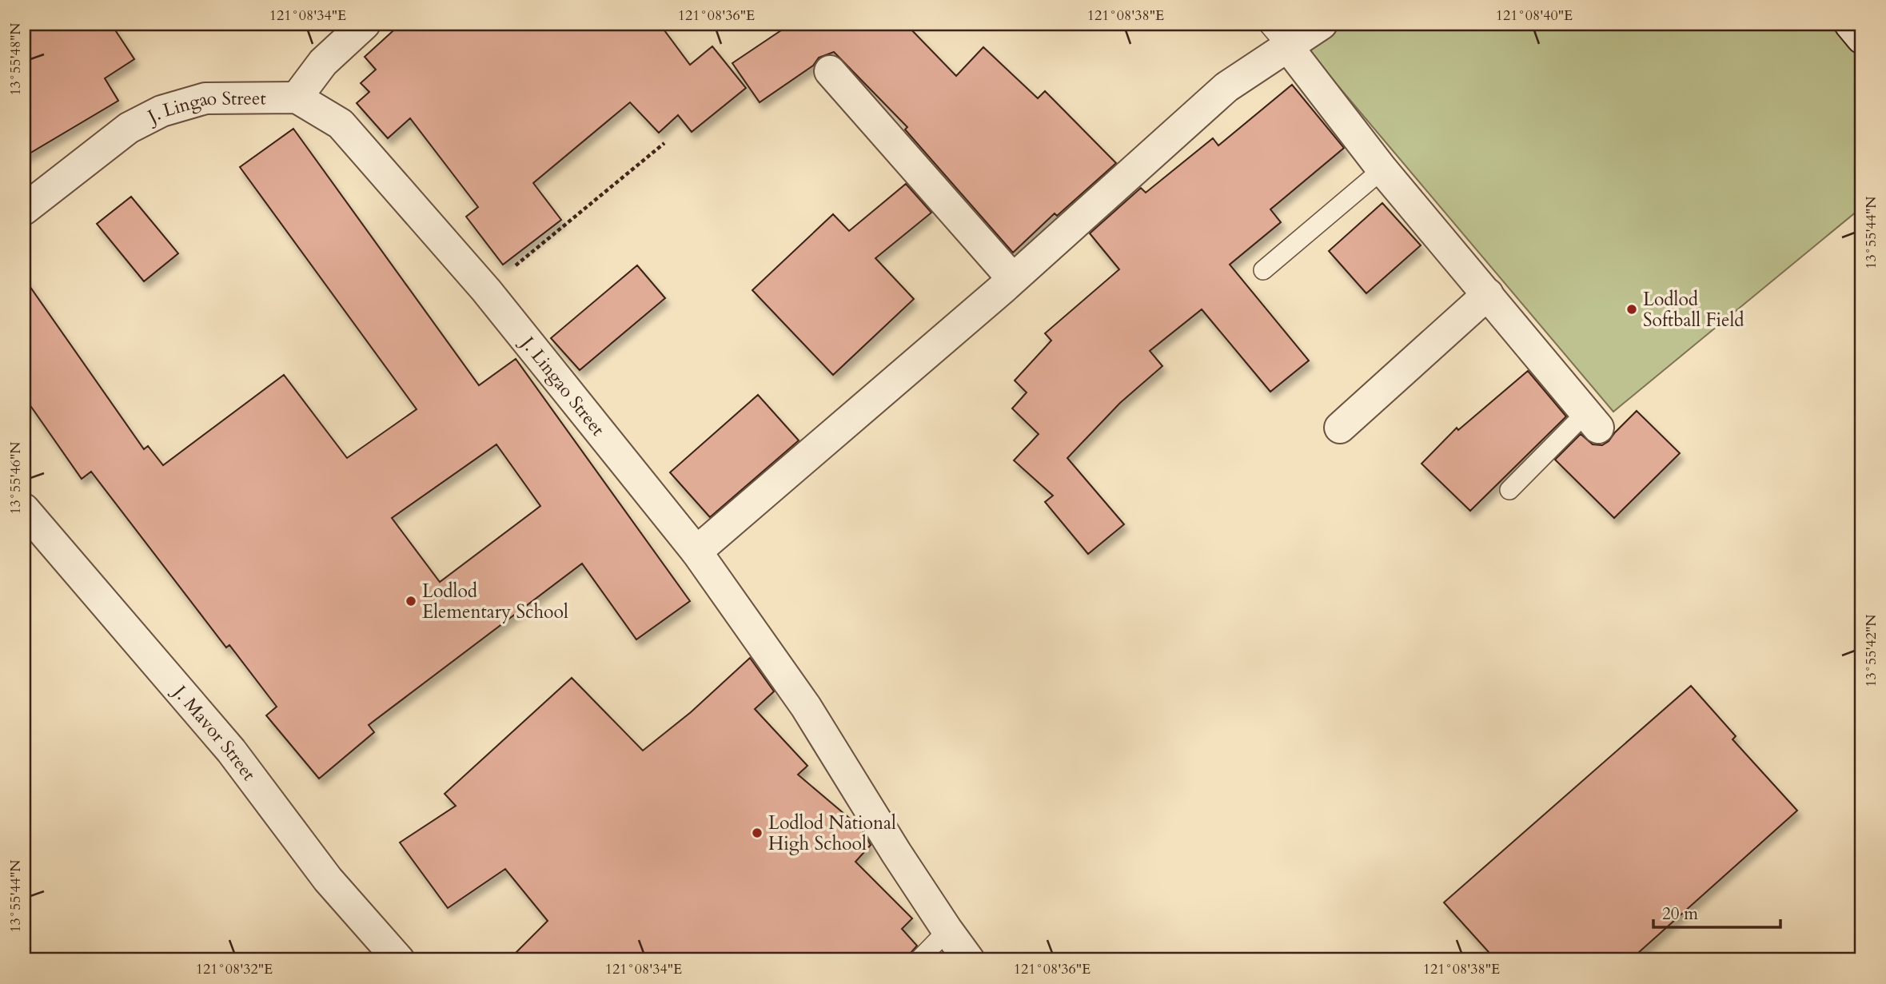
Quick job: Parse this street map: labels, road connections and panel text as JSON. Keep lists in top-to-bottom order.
{
  "streets": {
    "street": ["J. Lingao Street", "J. Mavor Street"]
  },
  "places": ["Lodlod Softball Field", "Lodlod Elementary School", "Lodlod National High School"],
  "scale_bar": "20 m",
  "coordinates": [
    "121°08'34\"E",
    "121°08'36\"E",
    "121°08'38\"E",
    "121°08'40\"E",
    "13°55'48\"N",
    "13°55'44\"N",
    "13°55'46\"N",
    "13°55'42\"N",
    "121°08'32\"E"
  ]
}
